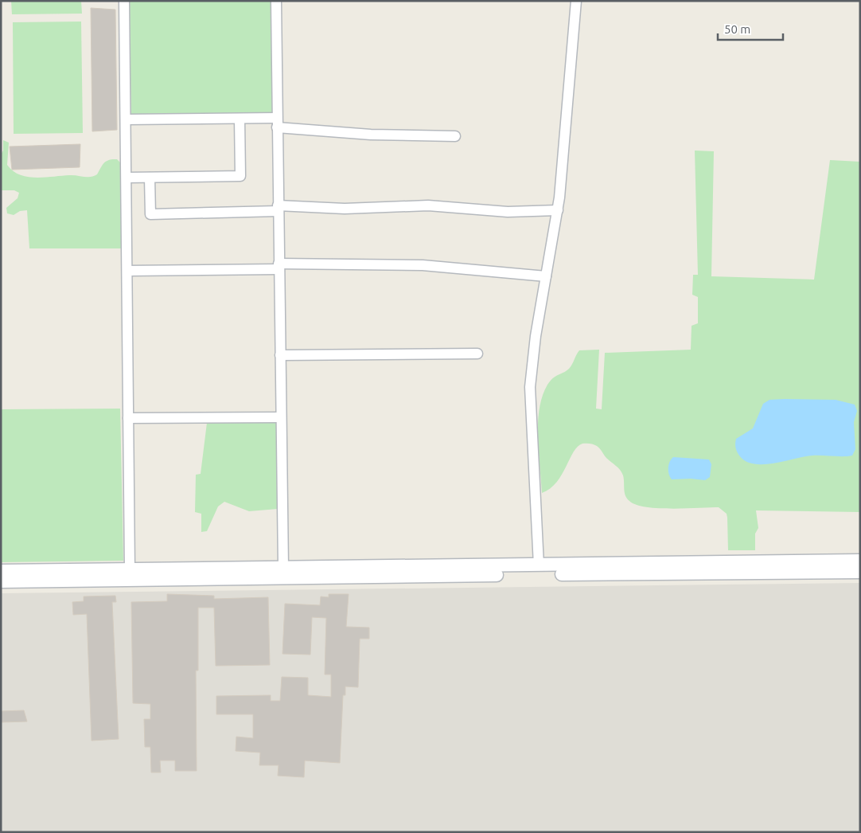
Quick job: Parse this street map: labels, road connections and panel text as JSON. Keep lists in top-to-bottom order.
{
  "scale_bar": "50 m"
}
